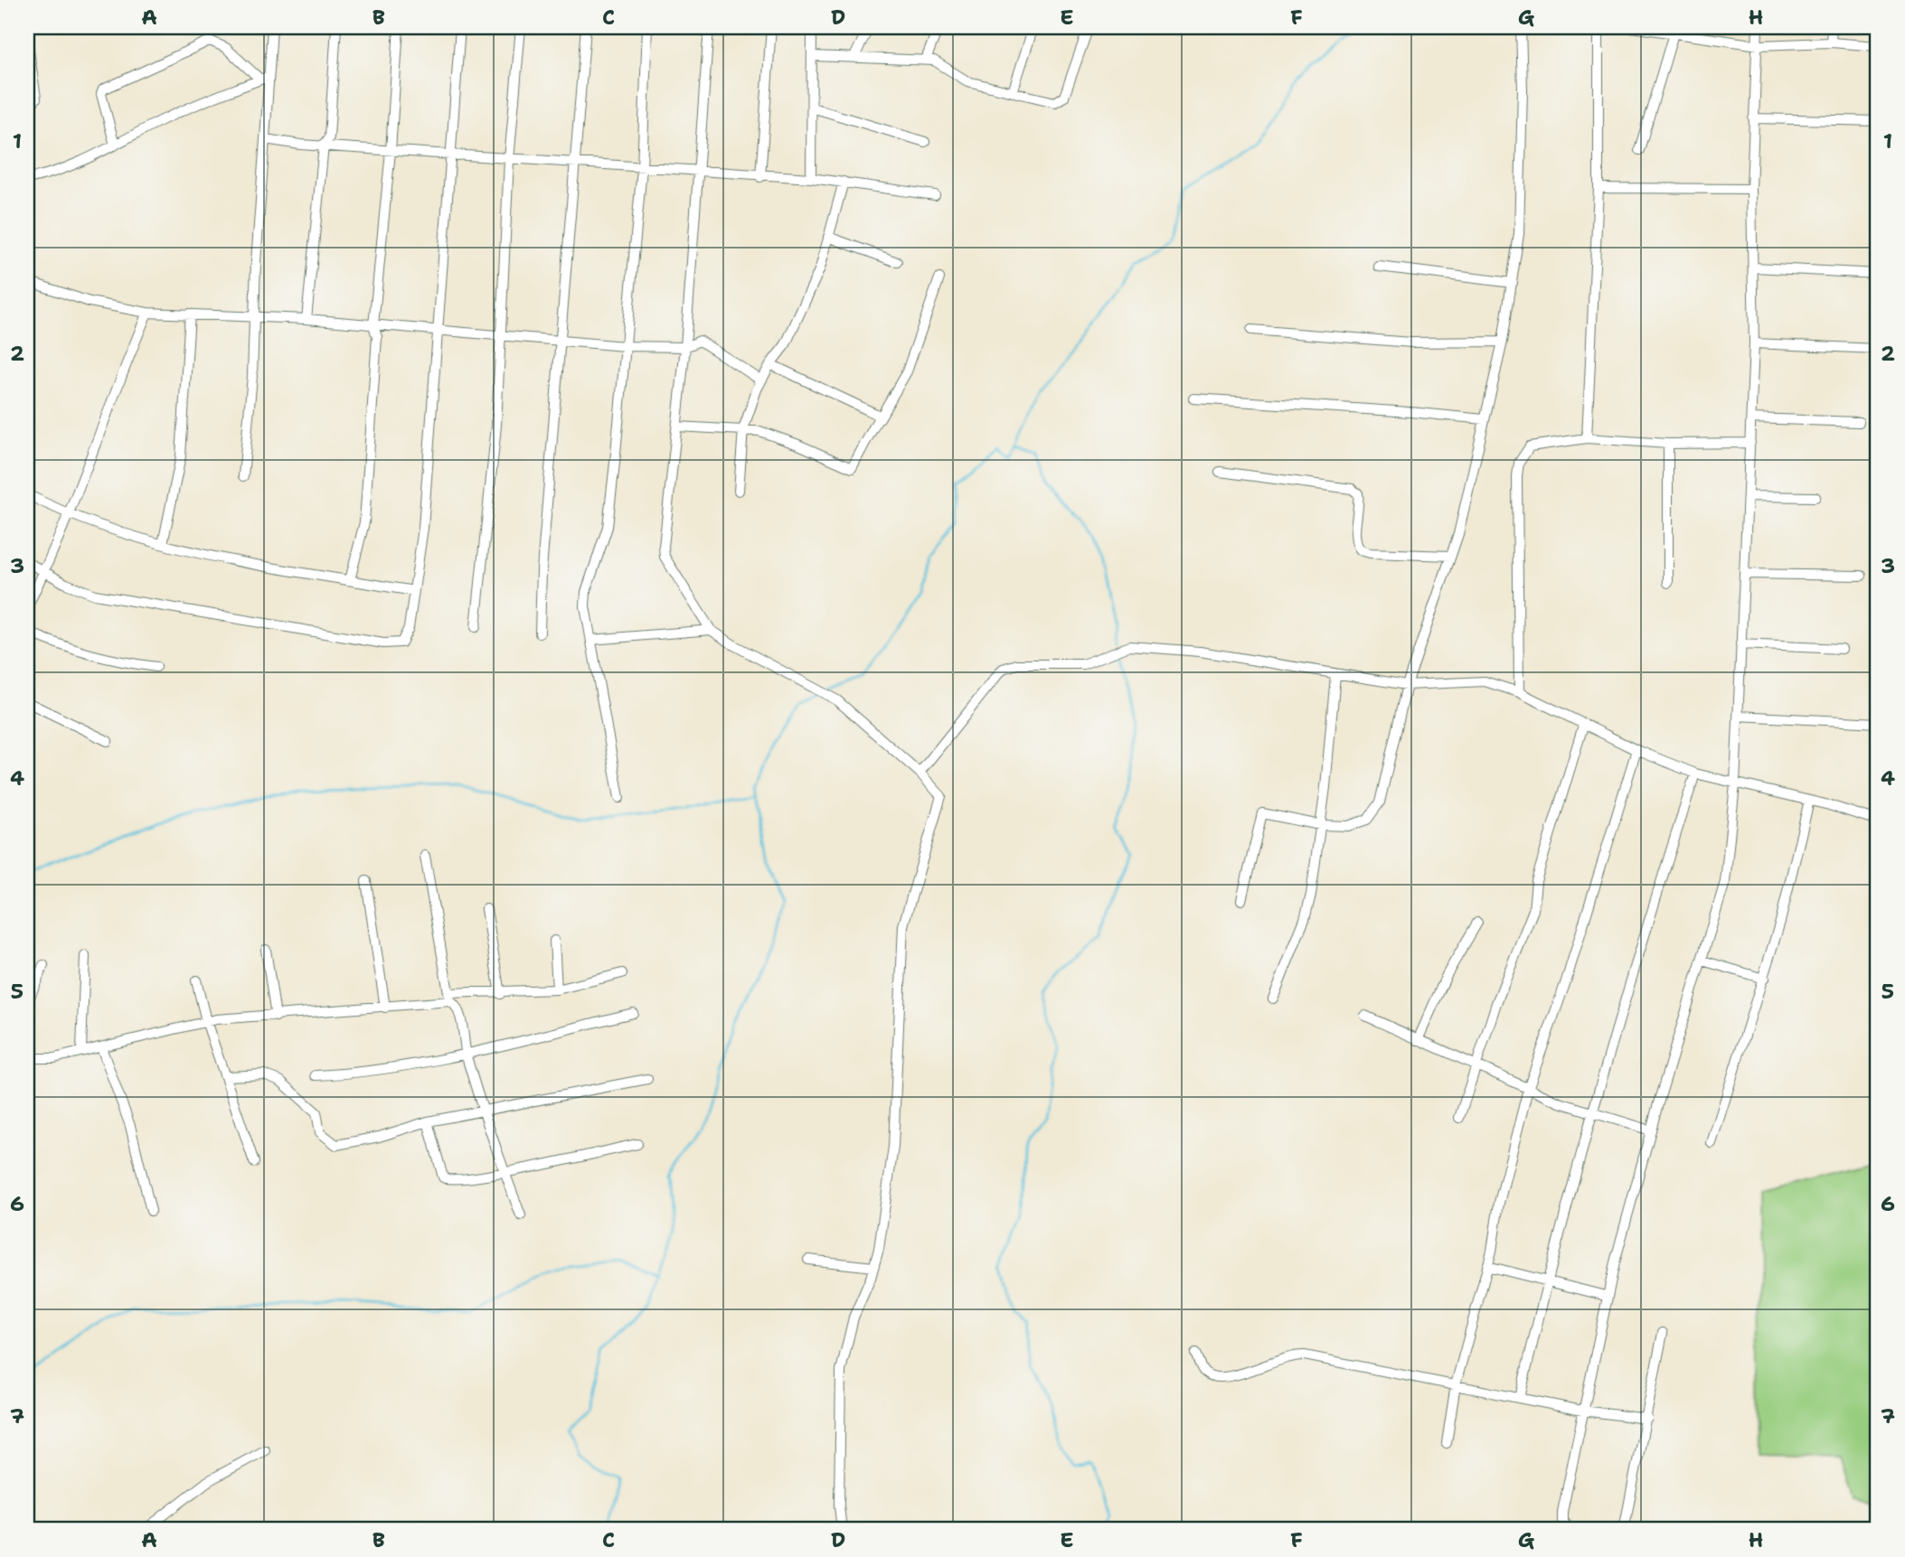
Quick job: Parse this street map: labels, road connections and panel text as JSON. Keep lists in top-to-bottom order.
{
  "grid": {
    "columns": [
      "A",
      "B",
      "C",
      "D",
      "E",
      "F",
      "G",
      "H"
    ],
    "rows": [
      "1",
      "2",
      "3",
      "4",
      "5",
      "6",
      "7"
    ]
  }
}
